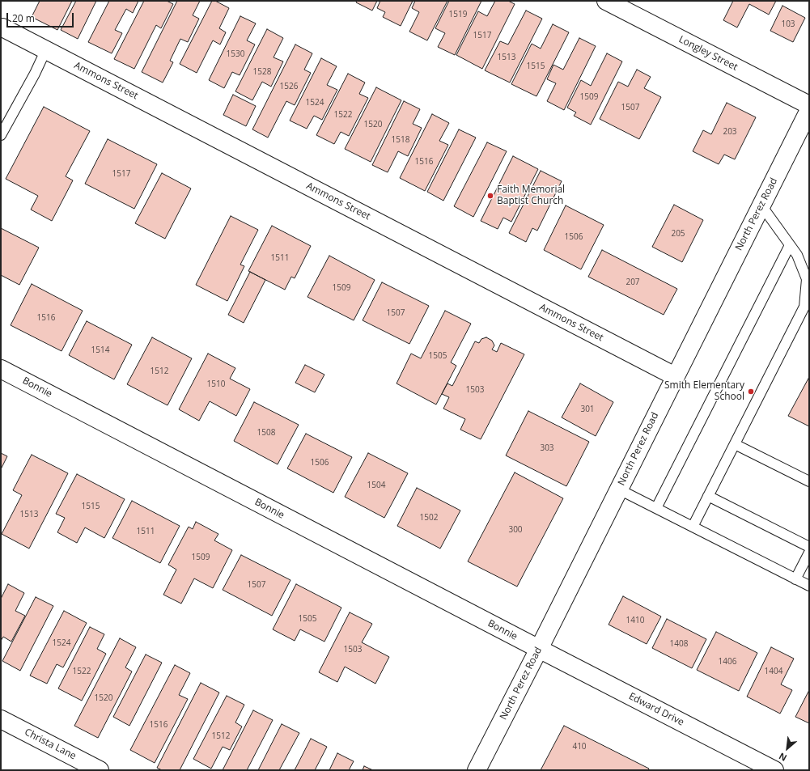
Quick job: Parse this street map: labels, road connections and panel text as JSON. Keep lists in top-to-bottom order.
{
  "streets": {
    "street": [
      "Longley Street",
      "Ammons Street",
      "North Perez Road",
      "Bonnie",
      "Edward Drive",
      "Christa Lane"
    ]
  },
  "crossings": [
    ["Ammons Street", "North Perez Road"],
    ["North Perez Road", "Bonnie"],
    ["North Perez Road", "Edward Drive"],
    ["Bonnie", "Edward Drive"]
  ],
  "places": ["Faith Memorial Baptist Church", "Smith Elementary School"],
  "house_numbers": [
    "1519",
    "103",
    "1517",
    "1530",
    "1513",
    "1515",
    "1528",
    "1526",
    "1509",
    "1524",
    "1507",
    "1522",
    "1520",
    "203",
    "1518",
    "1516",
    "1517",
    "205",
    "1506",
    "1511",
    "207",
    "1509",
    "1507",
    "1516",
    "1514",
    "1505",
    "1512",
    "1510",
    "1503",
    "301",
    "1508",
    "303",
    "1506",
    "1504",
    "1515",
    "1513",
    "1502",
    "300",
    "1511",
    "1509",
    "1507",
    "1505",
    "1410",
    "1524",
    "1408",
    "1503",
    "1406",
    "1522",
    "1404",
    "1520",
    "1516",
    "1512",
    "410"
  ],
  "scale_bar": "20 m",
  "north": "bottom left"
}
